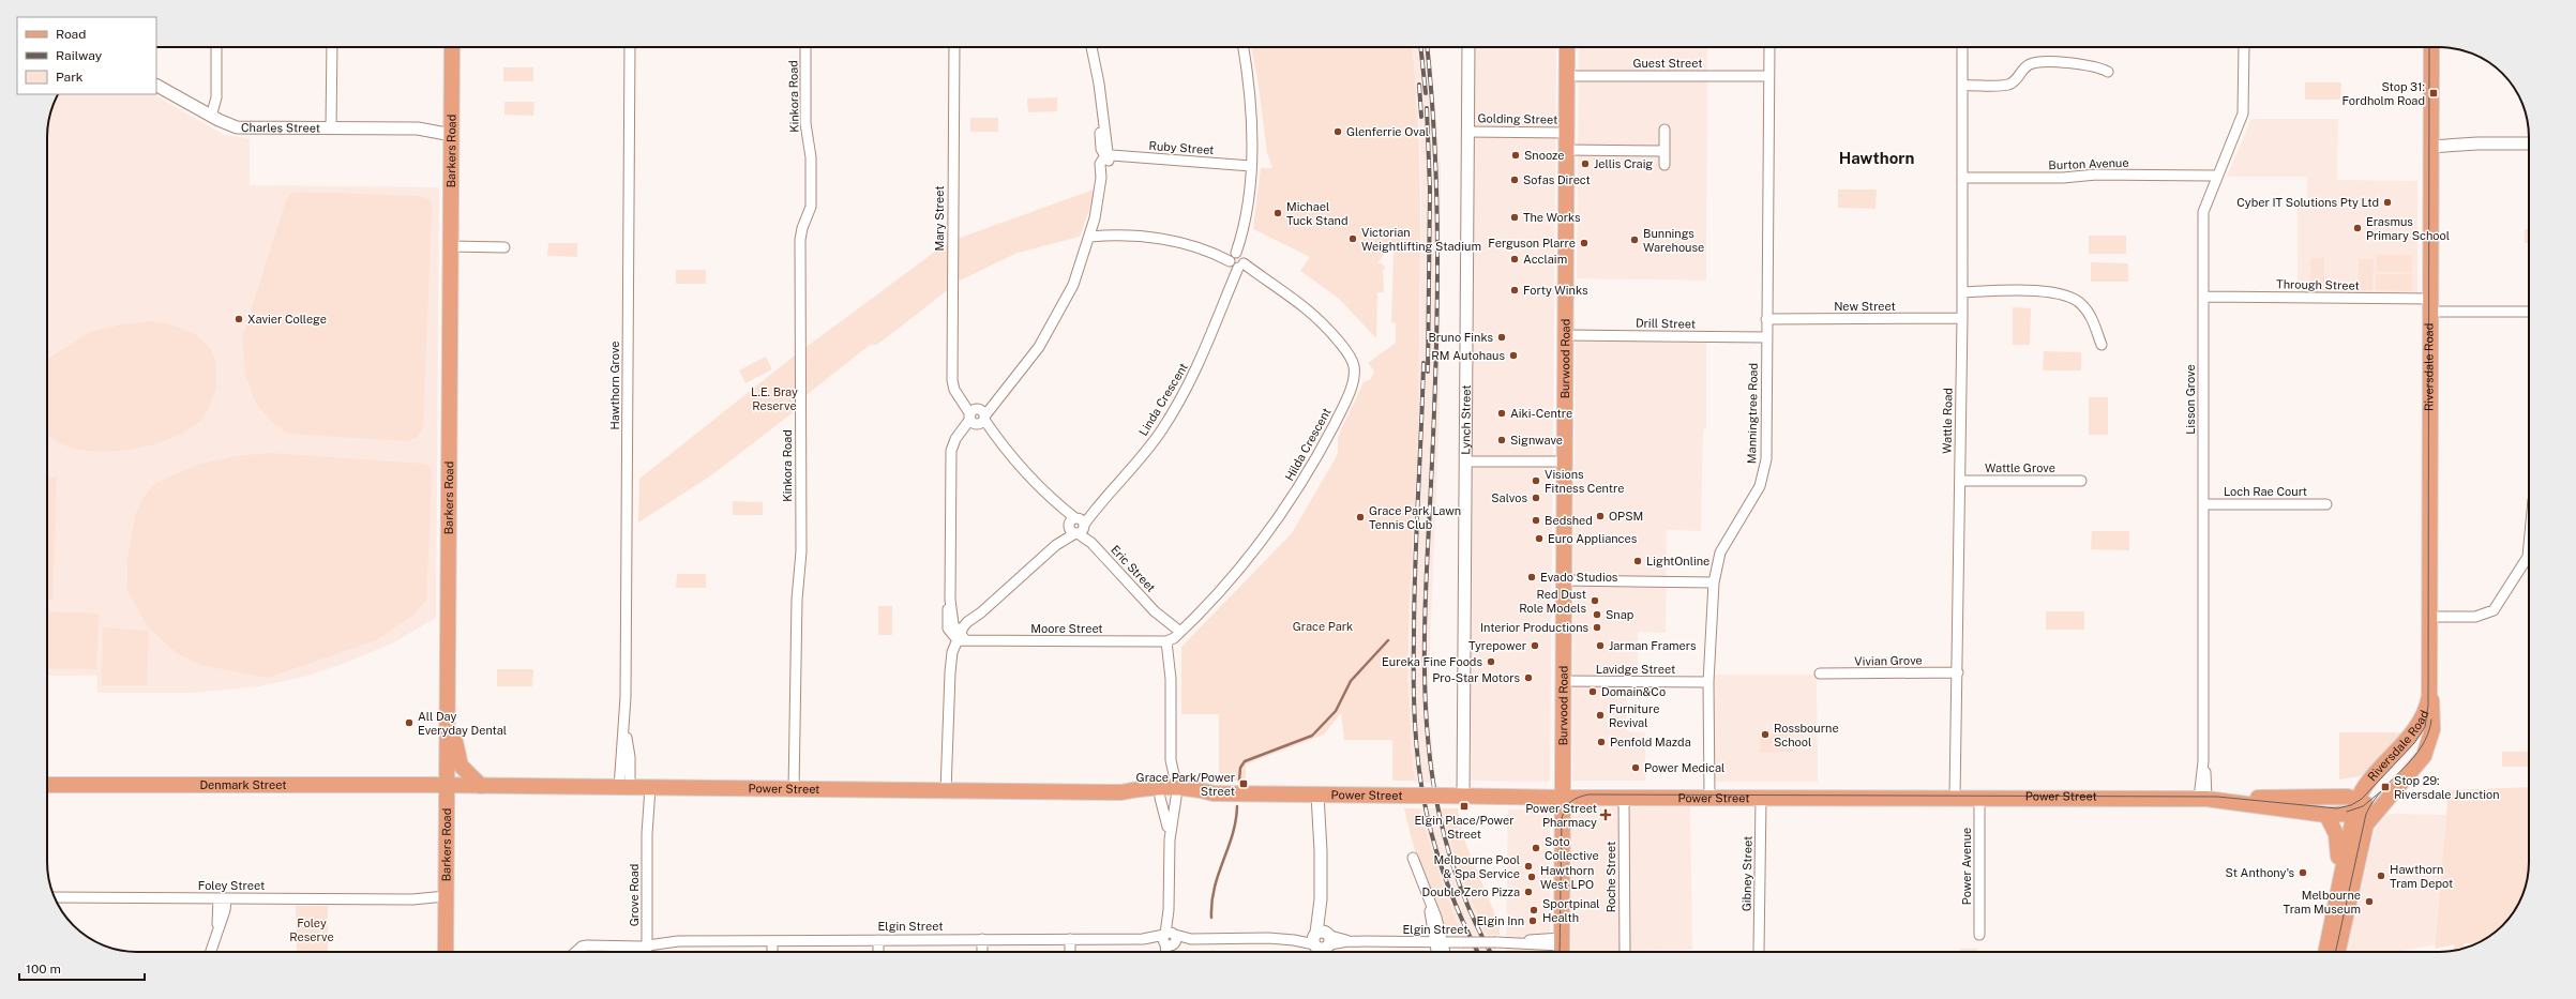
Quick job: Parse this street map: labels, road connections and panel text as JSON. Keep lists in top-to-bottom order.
{
  "streets": {
    "main road": [
      "Barkers Road",
      "Burwood Road",
      "Riversdale Road",
      "Denmark Street",
      "Power Street"
    ],
    "street": [
      "Guest Street",
      "Kinkora Road",
      "Golding Street",
      "Charles Street",
      "Ruby Street",
      "Burton Avenue",
      "Mary Street",
      "Through Street",
      "New Street",
      "Drill Street",
      "Hawthorn Grove",
      "Linda Crescent",
      "Lisson Grove",
      "Manningtree Road",
      "Lynch Street",
      "Wattle Road",
      "Hilda Crescent",
      "Wattle Grove",
      "Loch Rae Court",
      "Eric Street",
      "Moore Street",
      "Vivian Grove",
      "Lavidge Street",
      "Power Avenue",
      "Gibney Street",
      "Roche Street",
      "Foley Street",
      "Grove Road",
      "Elgin Street"
    ]
  },
  "crossings": [
    ["Guest Street", "Burwood Road"],
    ["Guest Street", "Manningtree Road"],
    ["Kinkora Road", "Power Street"],
    ["Golding Street", "Burwood Road"],
    ["Golding Street", "Lynch Street"],
    ["Charles Street", "Barkers Road"],
    ["Ruby Street", "Linda Crescent"],
    ["Barkers Road", "Denmark Street"],
    ["Barkers Road", "Power Street"],
    ["Barkers Road", "Foley Street"],
    ["Burton Avenue", "Lisson Grove"],
    ["Burton Avenue", "Wattle Road"],
    ["Mary Street", "Eric Street"],
    ["Through Street", "Riversdale Road"],
    ["Through Street", "Lisson Grove"],
    ["New Street", "Manningtree Road"],
    ["New Street", "Wattle Road"],
    ["Drill Street", "Burwood Road"],
    ["Drill Street", "Manningtree Road"],
    ["Burwood Road", "Lavidge Street"],
    ["Burwood Road", "Power Street"],
    ["Burwood Road", "Elgin Street"],
    ["Riversdale Road", "Power Street"],
    ["Hawthorn Grove", "Power Street"],
    ["Hawthorn Grove", "Grove Road"],
    ["Linda Crescent", "Hilda Crescent"],
    ["Linda Crescent", "Eric Street"],
    ["Linda Crescent", "Moore Street"],
    ["Lisson Grove", "Loch Rae Court"],
    ["Lisson Grove", "Power Street"],
    ["Manningtree Road", "Lavidge Street"],
    ["Manningtree Road", "Power Street"],
    ["Lynch Street", "Power Street"],
    ["Wattle Road", "Wattle Grove"],
    ["Wattle Road", "Vivian Grove"],
    ["Wattle Road", "Power Street"],
    ["Hilda Crescent", "Eric Street"],
    ["Hilda Crescent", "Moore Street"],
    ["Eric Street", "Moore Street"],
    ["Denmark Street", "Power Street"],
    ["Power Street", "Power Avenue"],
    ["Power Street", "Gibney Street"],
    ["Power Street", "Roche Street"],
    ["Power Street", "Grove Road"],
    ["Grove Road", "Elgin Street"]
  ],
  "districts": ["Hawthorn"],
  "parks": ["L.E. Bray Reserve", "Grace Park", "Foley Reserve"],
  "places": {
    "transit": [
      "Stop 31: Fordholm Road",
      "Grace Park/Power Street",
      "Stop 29: Riversdale Junction",
      "Elgin Place/Power Street"
    ],
    "other": [
      "Glenferrie Oval",
      "Snooze",
      "Jellis Craig",
      "Sofas Direct",
      "Cyber IT Solutions Pty Ltd",
      "Michael Tuck Stand",
      "The Works",
      "Erasmus Primary School",
      "Victorian Weightlifting Stadium",
      "Bunnings Warehouse",
      "Ferguson Plarre",
      "Acclaim",
      "Forty Winks",
      "Xavier College",
      "Bruno Finks",
      "RM Autohaus",
      "Aiki-Centre",
      "Signwave",
      "Visions Fitness Centre",
      "Salvos",
      "OPSM",
      "Grace Park Lawn Tennis Club",
      "Bedshed",
      "Euro Appliances",
      "LightOnline",
      "Evado Studios",
      "Red Dust Role Models",
      "Snap",
      "Interior Productions",
      "Tyrepower",
      "Jarman Framers",
      "Eureka Fine Foods",
      "Pro-Star Motors",
      "Domain&Co",
      "Furniture Revival",
      "All Day Everyday Dental",
      "Rossbourne School",
      "Penfold Mazda",
      "Power Medical",
      "Soto Collective",
      "Melbourne Pool & Spa Service",
      "St Anthony's",
      "Hawthorn Tram Depot",
      "Hawthorn West LPO",
      "Double Zero Pizza",
      "Melbourne Tram Museum",
      "Sportpinal Health",
      "Elgin Inn"
    ],
    "health": ["Power Street Pharmacy"]
  },
  "legend": ["Road", "Railway", "Park"],
  "scale_bar": "100 m"
}
